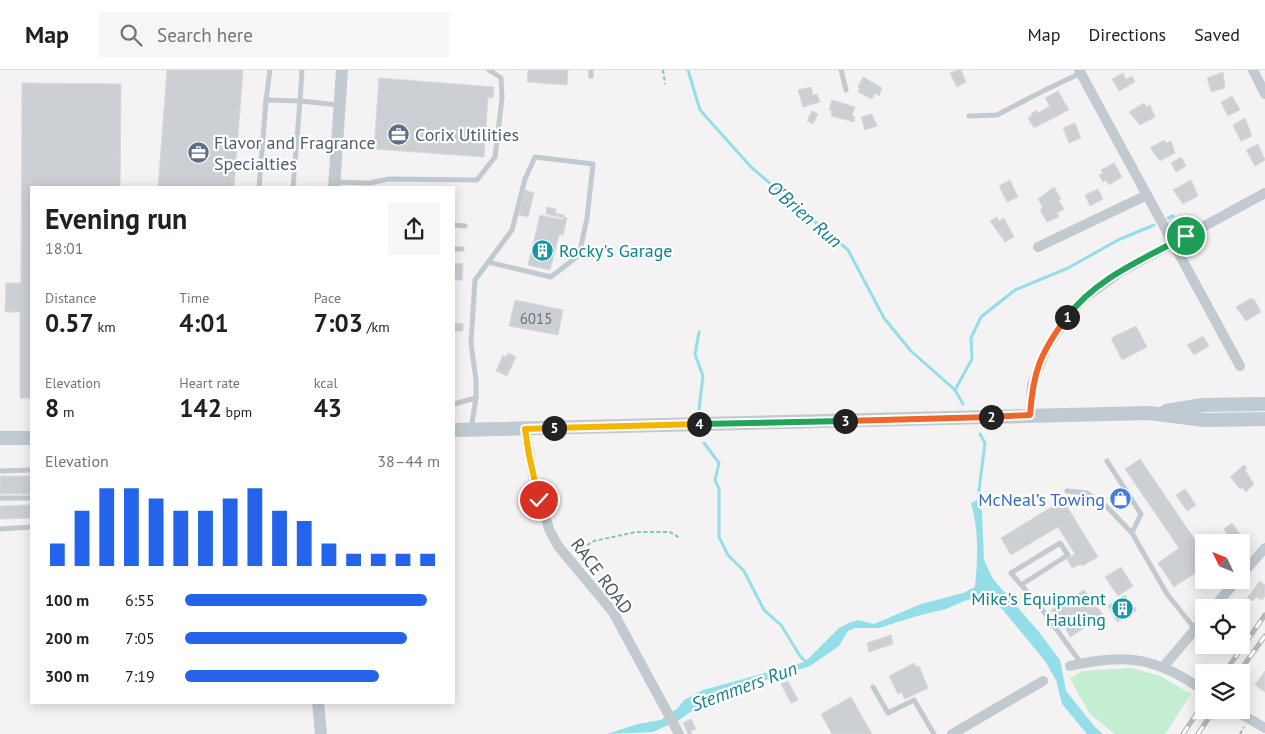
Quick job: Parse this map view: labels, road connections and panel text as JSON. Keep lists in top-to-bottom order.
{
  "streets": {
    "street": ["RACE ROAD"]
  },
  "water": ["O'Brien Run", "Stemmers Run"],
  "places": {
    "office": ["Corix Utilities", "Flavor and Fragrance Specialties"],
    "building": ["Rocky's Garage", "Mike's Equipment Hauling"],
    "shop": ["McNeal’s Towing"]
  },
  "house_numbers": ["6015"],
  "north": "top left",
  "page": {
    "header": "Map",
    "search": "Search here",
    "nav": ["Map", "Directions", "Saved"],
    "heading": ["Evening run", "18:01"],
    "stats": [
      ["Distance", "0.57 km"],
      ["Time", "4:01"],
      ["Pace", "7:03 /km"],
      ["Elevation", "8 m"],
      ["Heart rate", "142 bpm"],
      ["kcal", "43"]
    ],
    "pins": [
      "1",
      "2",
      "3",
      "4",
      "5"
    ],
    "chart": ["Elevation", "38–44 m"],
    "list": [
      {
        "name": "100 m",
        "note": "6:55"
      },
      {
        "name": "200 m",
        "note": "7:05"
      },
      {
        "name": "300 m",
        "note": "7:19"
      }
    ]
  }
}
